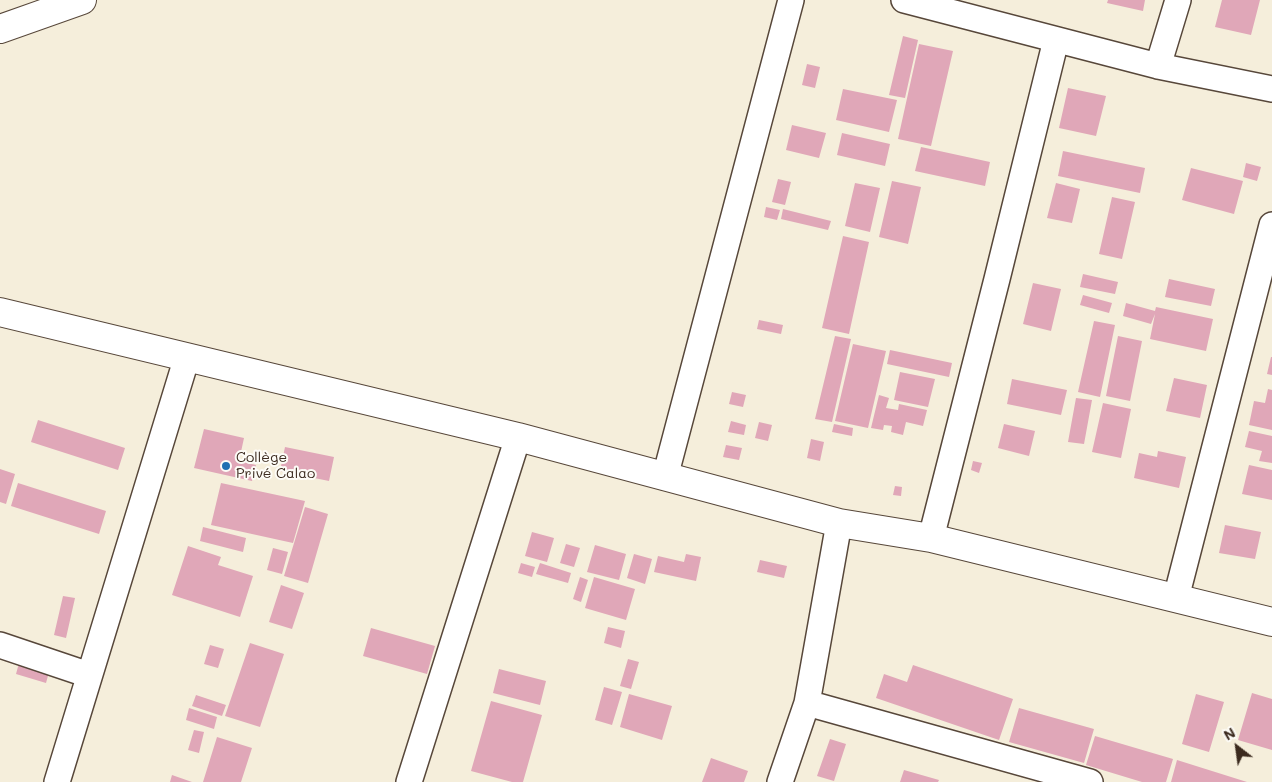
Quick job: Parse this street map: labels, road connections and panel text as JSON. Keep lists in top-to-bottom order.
{
  "places": ["Collège Privé Calao"],
  "north": "top left"
}
